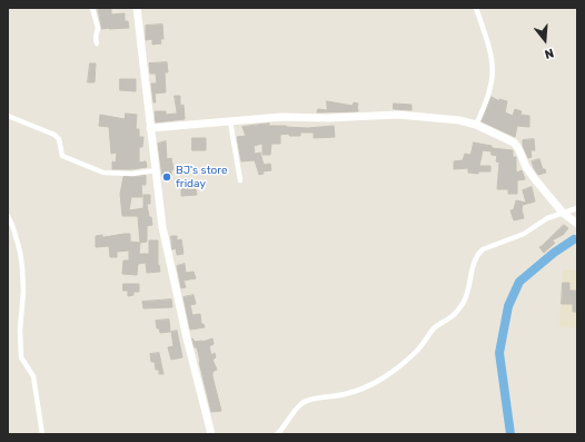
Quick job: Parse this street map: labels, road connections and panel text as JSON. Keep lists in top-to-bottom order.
{
  "places": ["BJ's store friday"],
  "north": "bottom"
}
